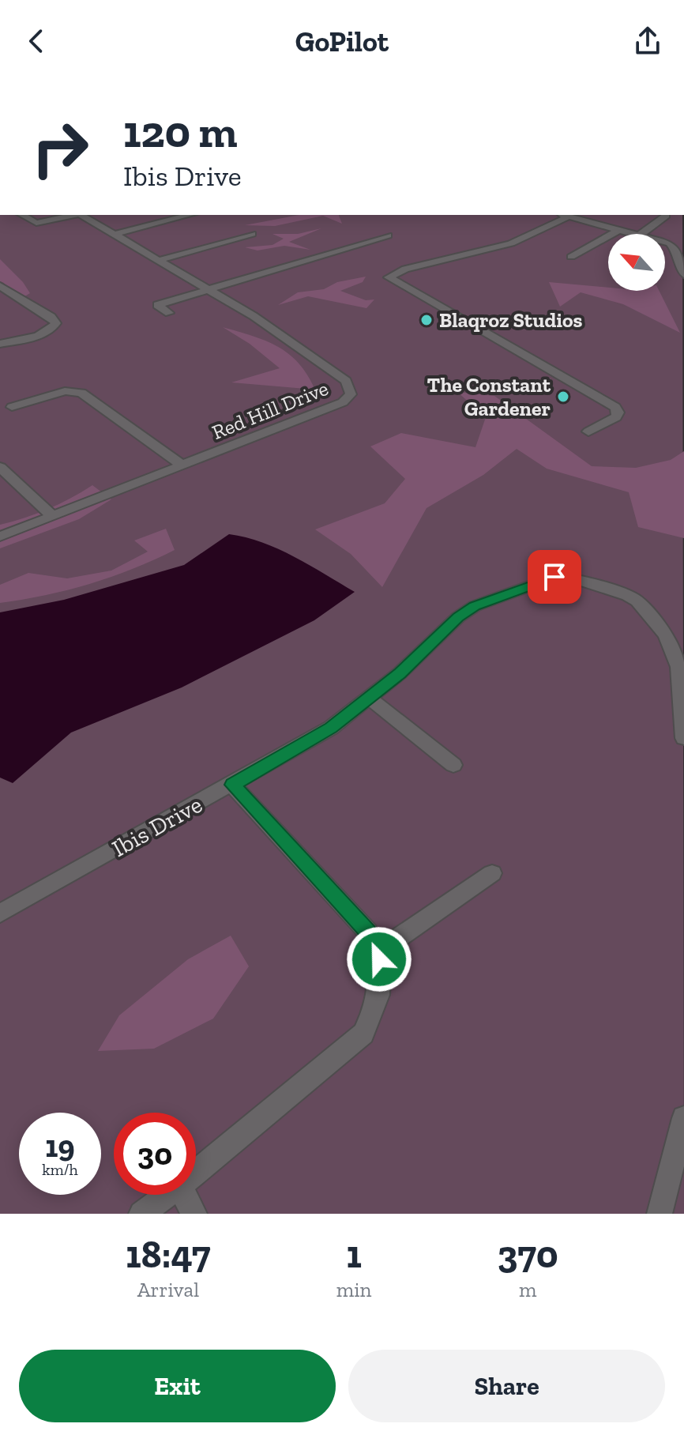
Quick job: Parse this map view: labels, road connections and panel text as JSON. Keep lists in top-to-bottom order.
{
  "streets": {
    "street": ["Red Hill Drive", "Ibis Drive"]
  },
  "places": ["Blaqroz Studios", "The Constant Gardener"],
  "north": "top left",
  "page": {
    "header": "GoPilot",
    "turn": ["120 m", "Ibis Drive"],
    "speed": "19 km/h",
    "limit": "30",
    "eta": [
      "18:47",
      "Arrival",
      "1",
      "min",
      "370",
      "m"
    ],
    "buttons": ["Exit", "Share"]
  }
}
